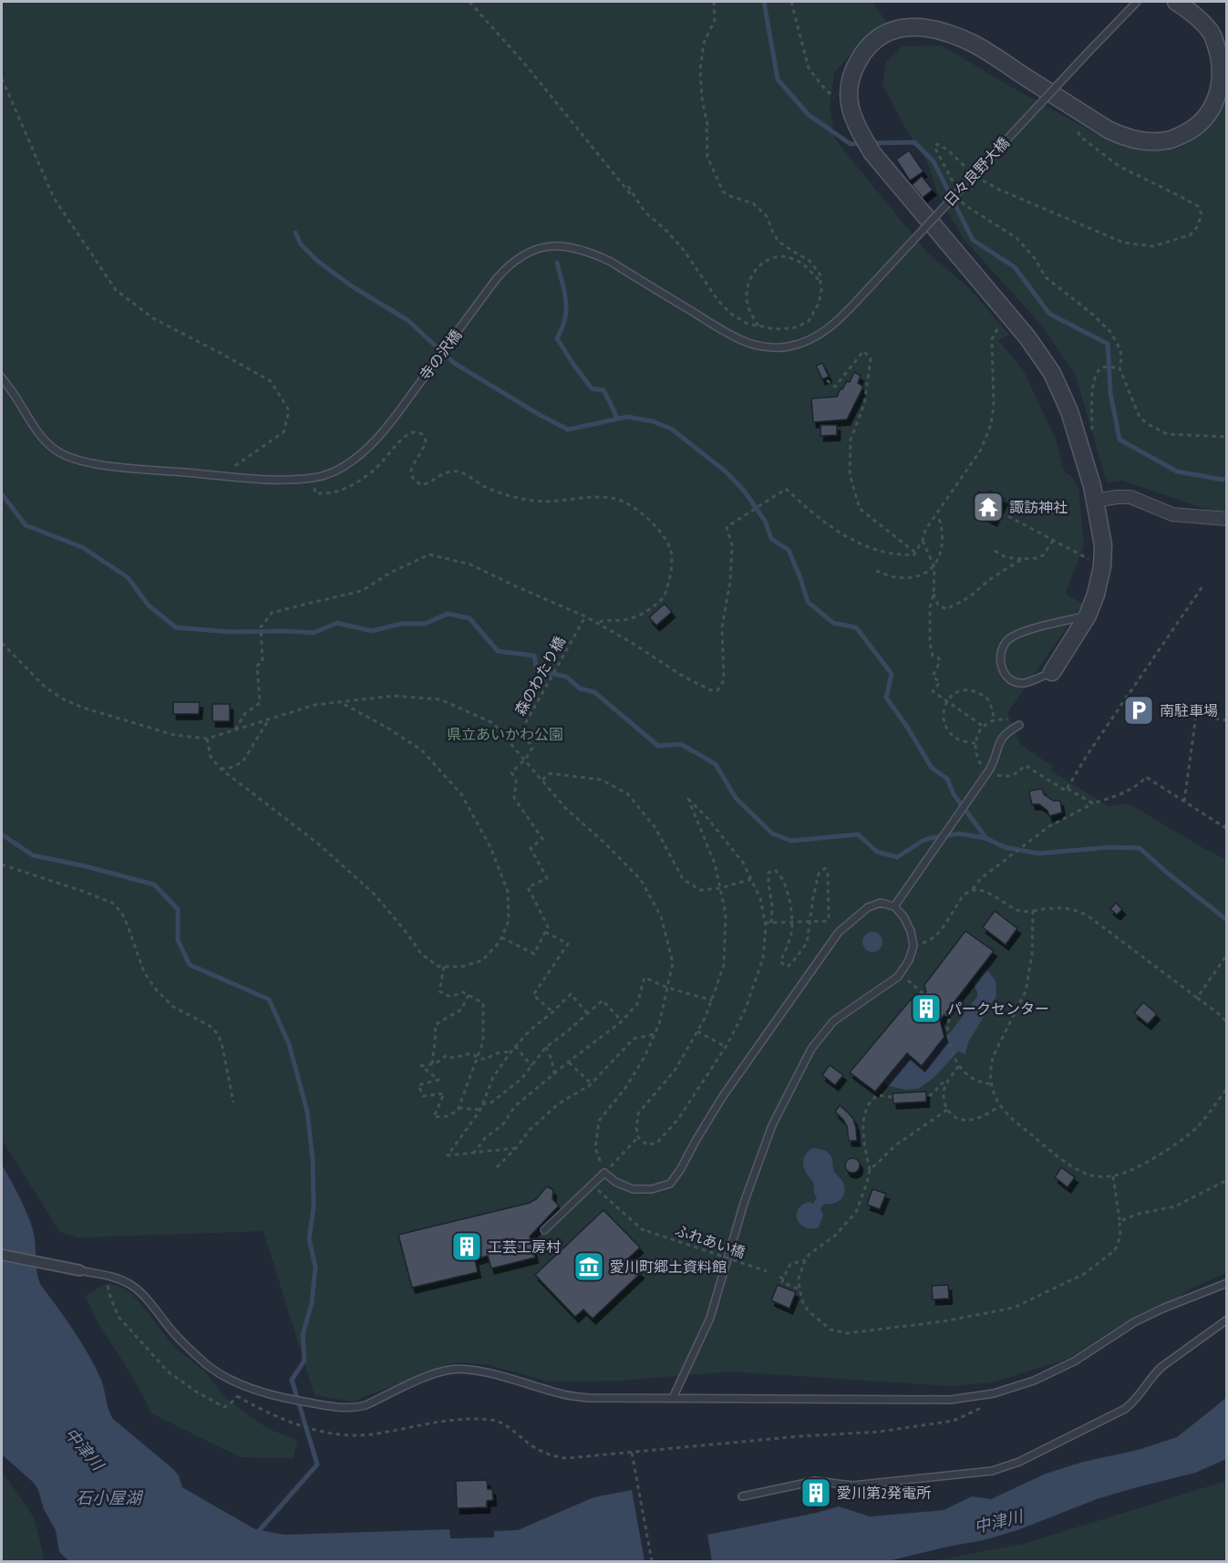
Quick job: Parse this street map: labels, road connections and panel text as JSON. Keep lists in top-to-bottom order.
{
  "streets": {
    "lane": ["日々良野大橋", "寺の沢橋"],
    "path": ["森のわたり橋", "ふれあい橋"]
  },
  "crossings": [
    ["日々良野大橋", "寺の沢橋"]
  ],
  "water": ["中津川", "石小屋湖"],
  "parks": ["県立あいかわ公園"],
  "places": {
    "temple": ["諏訪神社"],
    "parking": ["南駐車場"],
    "building": ["パークセンター", "工芸工房村", "愛川第2発電所"],
    "museum": ["愛川町郷土資料館"]
  }
}
